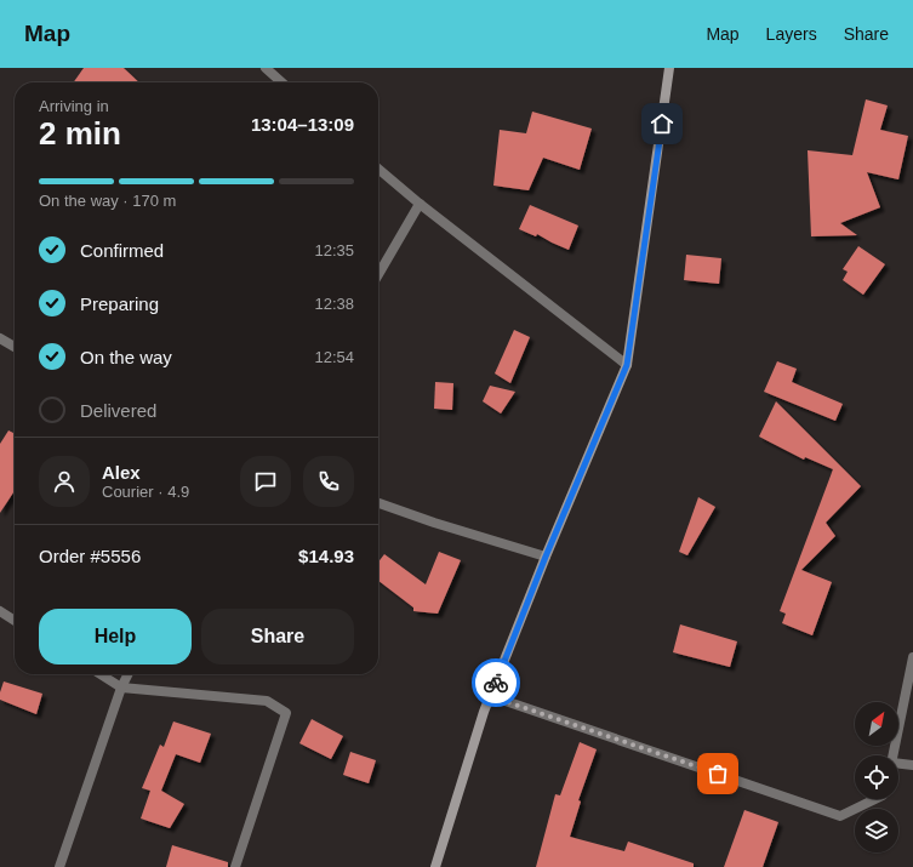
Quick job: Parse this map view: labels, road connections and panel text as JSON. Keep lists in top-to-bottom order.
{
  "north": "top right",
  "page": {
    "header": "Map",
    "nav": ["Map", "Layers", "Share"],
    "heading": ["2 min", "Arriving in", "13:04–13:09"],
    "panel": [
      "Alex",
      "Courier · 4.9",
      "Order #5556",
      "$14.93"
    ],
    "bar": "On the way · 170 m",
    "list": [
      ["Confirmed", "12:35"],
      ["Preparing", "12:38"],
      ["On the way", "12:54"],
      "Delivered"
    ],
    "buttons": ["Help", "Share"]
  }
}
